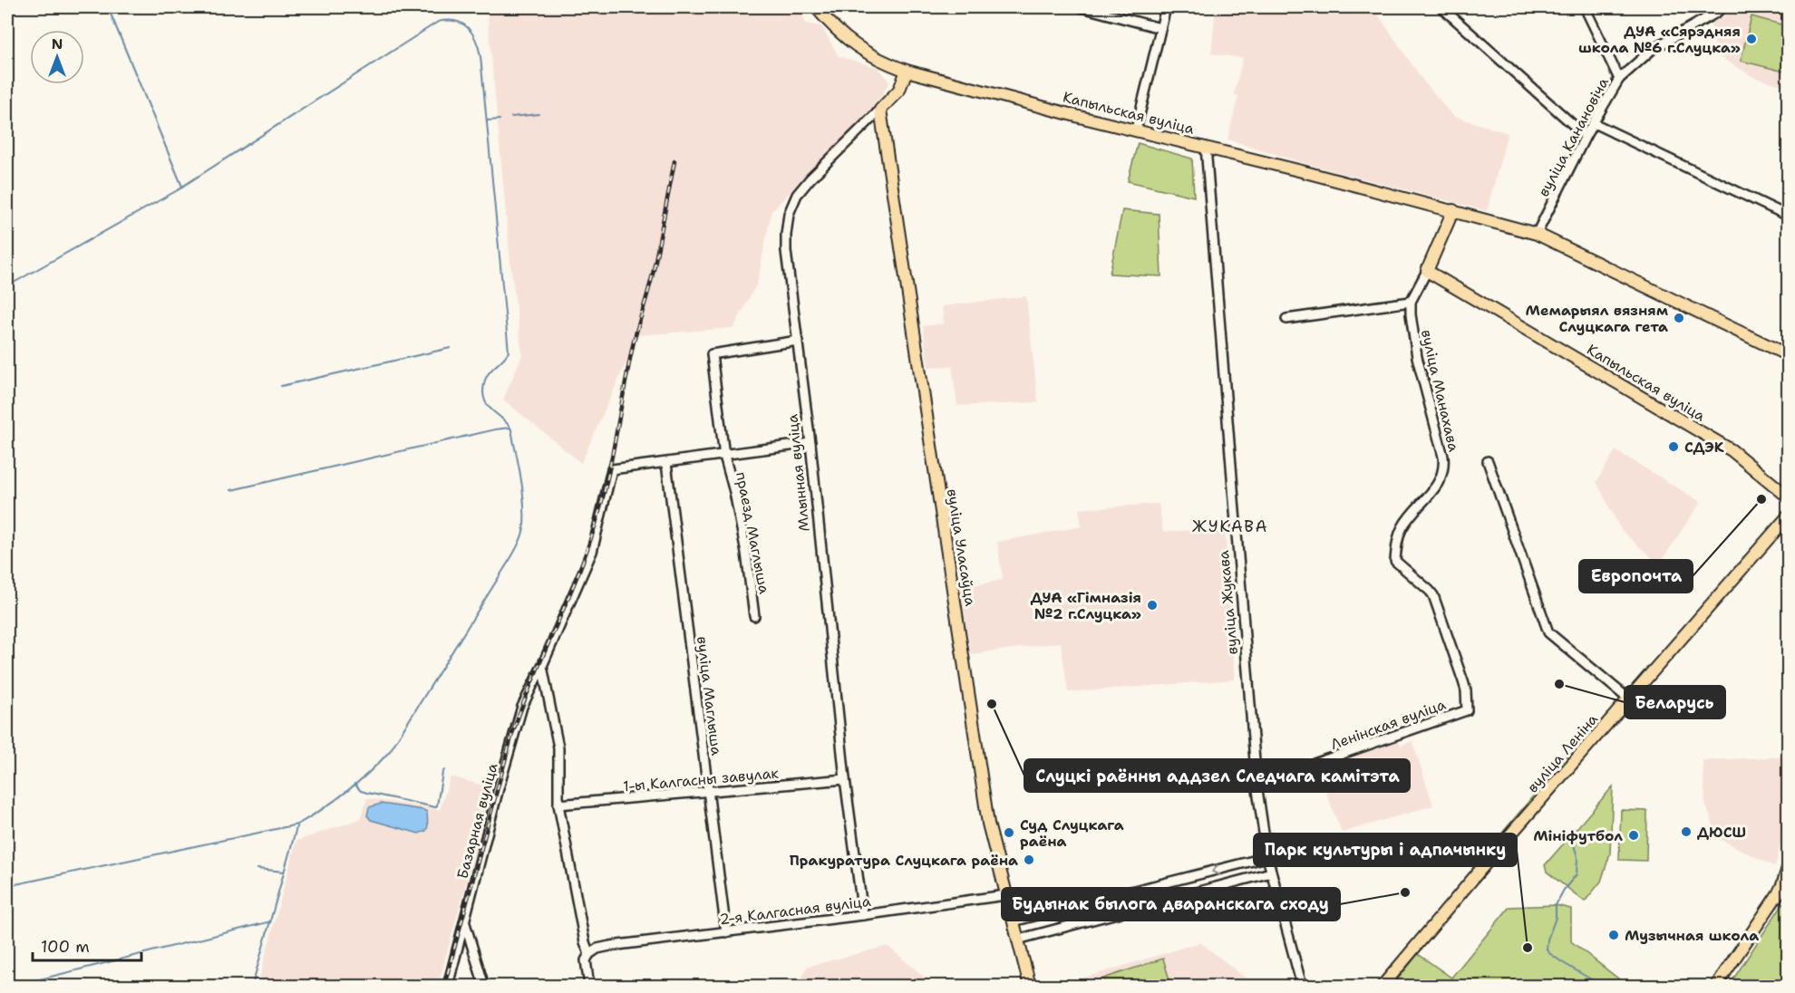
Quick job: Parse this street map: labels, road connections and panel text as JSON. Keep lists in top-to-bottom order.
{
  "streets": {
    "main road": [
      "Капыльская вуліца",
      "Млынная вуліца",
      "вуліца Уласаўца",
      "вуліца Леніна"
    ],
    "street": [
      "вуліца Канановіча",
      "вуліца Манахава",
      "праезд Маглыша",
      "вуліца Жукава",
      "вуліца Маглыша",
      "Ленінская вуліца",
      "1-ы Калгасны завулак",
      "Базарная вуліца",
      "2-я Калгасная вуліца"
    ]
  },
  "crossings": [
    ["Капыльская вуліца", "вуліца Канановіча"],
    ["Капыльская вуліца", "Млынная вуліца"],
    ["Капыльская вуліца", "вуліца Жукава"],
    ["вуліца Манахава", "Ленінская вуліца"],
    ["Млынная вуліца", "праезд Маглыша"],
    ["Млынная вуліца", "вуліца Уласаўца"],
    ["Млынная вуліца", "1-ы Калгасны завулак"],
    ["Млынная вуліца", "2-я Калгасная вуліца"],
    ["вуліца Уласаўца", "2-я Калгасная вуліца"],
    ["вуліца Жукава", "Ленінская вуліца"],
    ["вуліца Маглыша", "1-ы Калгасны завулак"],
    ["вуліца Маглыша", "Базарная вуліца"],
    ["вуліца Маглыша", "2-я Калгасная вуліца"]
  ],
  "districts": ["ЖУКАВА"],
  "places": [
    "ДУА «Сярэдняя школа №6 г.Слуцка»",
    "Мемарыял вязням Слуцкага гета",
    "СДЭК",
    "Европочта",
    "ДУА «Гімназія №2 г.Слуцка»",
    "Беларусь",
    "Слуцкі раённы аддзел Следчага камітэта",
    "ДЮСШ",
    "Суд Слуцкага раёна",
    "Мініфутбол",
    "Пракуратура Слуцкага раёна",
    "Будынак былога дваранскага сходу",
    "Музычная школа",
    "Парк культуры і адпачынку"
  ],
  "scale_bar": "100 m",
  "north": "top"
}
